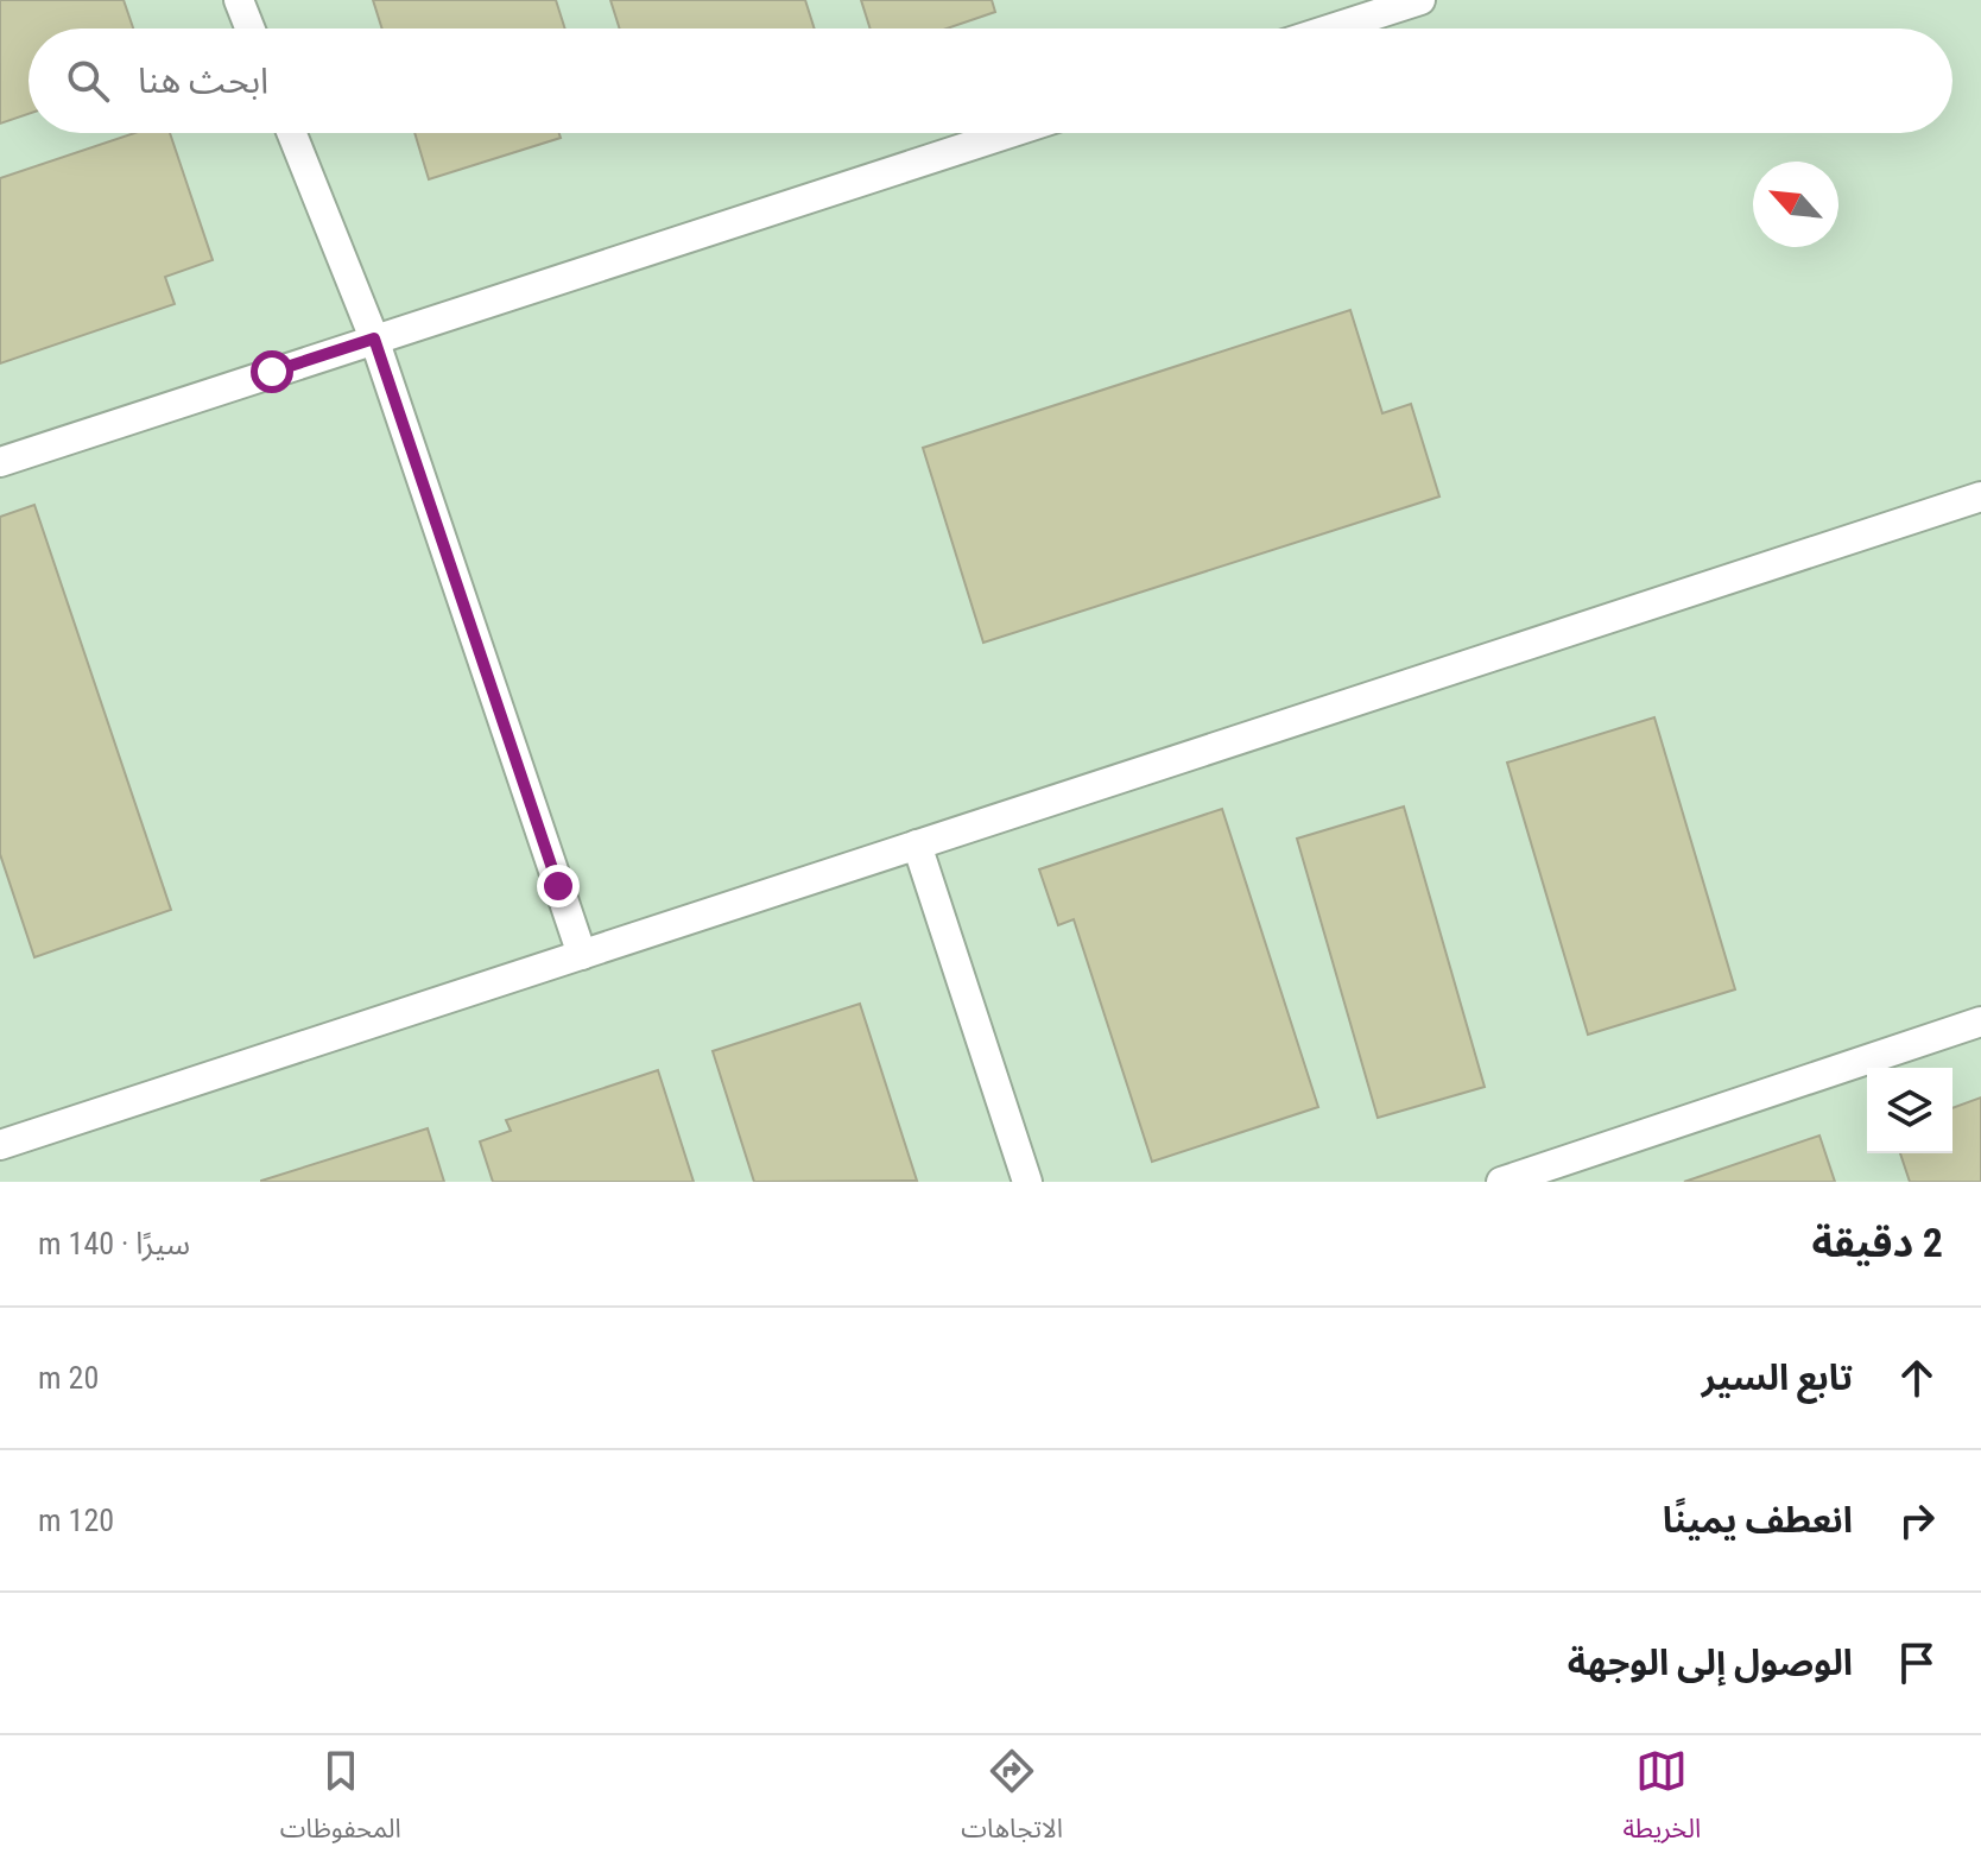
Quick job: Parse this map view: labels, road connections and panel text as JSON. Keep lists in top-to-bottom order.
{
  "north": "top left",
  "page": {
    "search": "ابحث هنا",
    "heading": ["2 دقيقة", "سيرًا · 140 m"],
    "list": [
      ["تابع السير", "20 m"],
      ["انعطف يمينًا", "120 m"],
      "الوصول إلى الوجهة"
    ],
    "nav": ["الخريطة", "الاتجاهات", "المحفوظات"]
  }
}
